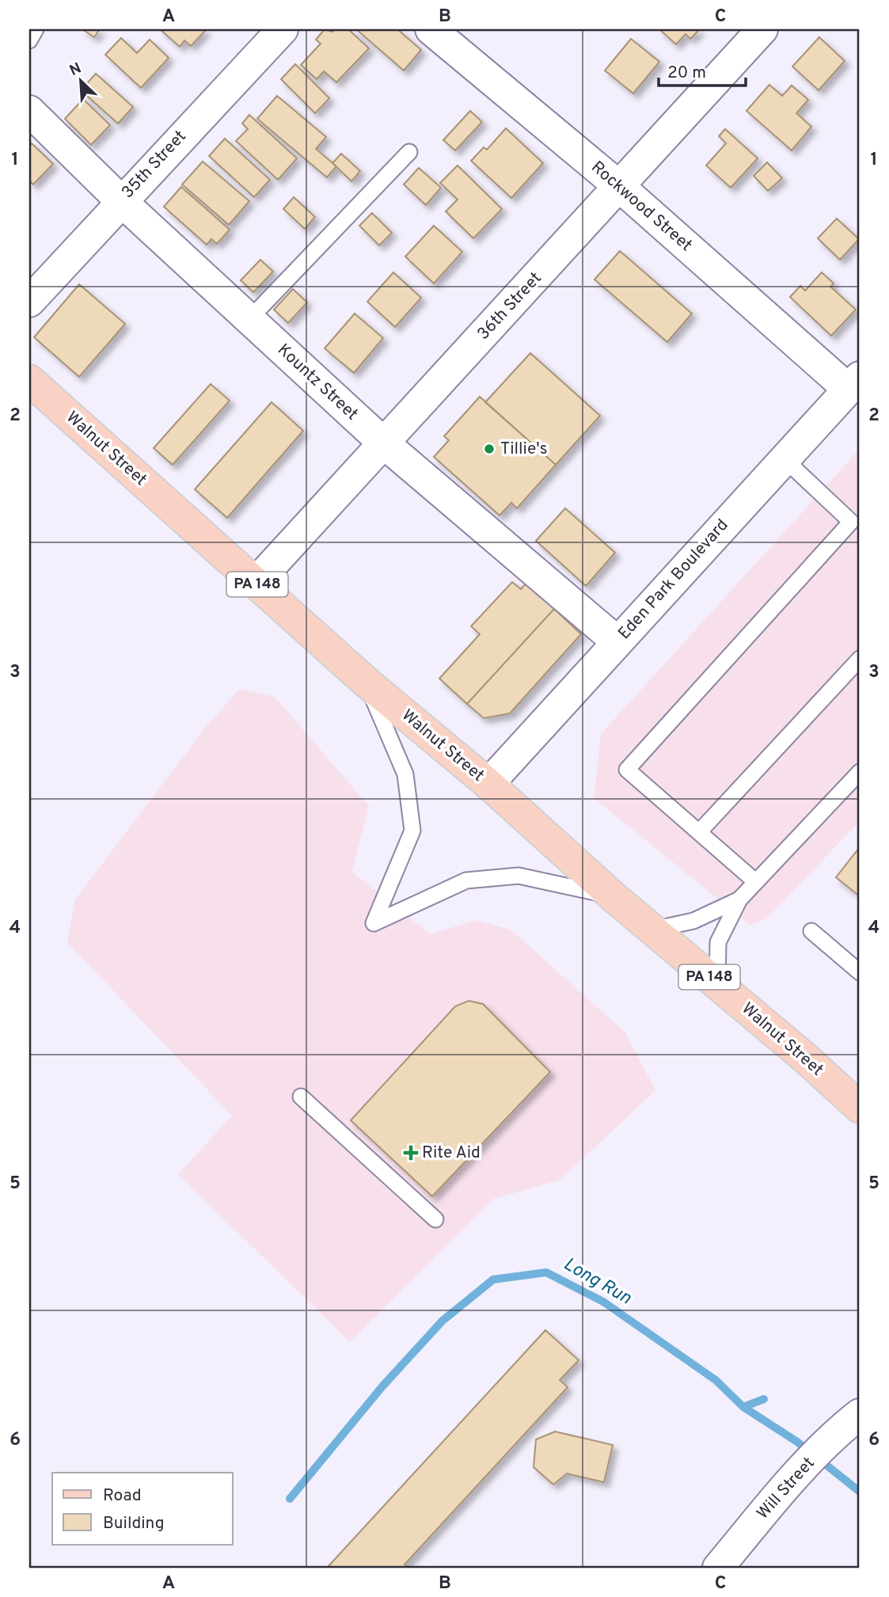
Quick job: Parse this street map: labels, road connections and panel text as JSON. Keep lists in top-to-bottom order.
{
  "streets": {
    "main road": ["Walnut Street", "PA 148"],
    "street": [
      "35th Street",
      "Rockwood Street",
      "36th Street",
      "Kountz Street",
      "Eden Park Boulevard",
      "Will Street"
    ]
  },
  "crossings": [
    ["35th Street", "Kountz Street"],
    ["Rockwood Street", "36th Street"],
    ["Rockwood Street", "Eden Park Boulevard"],
    ["36th Street", "Kountz Street"],
    ["36th Street", "Walnut Street"],
    ["Kountz Street", "Eden Park Boulevard"],
    ["Walnut Street", "Eden Park Boulevard"]
  ],
  "water": ["Long Run"],
  "places": {
    "other": ["Tillie's"],
    "health": ["Rite Aid"]
  },
  "legend": ["Road", "Building"],
  "scale_bar": "20 m",
  "north": "top left",
  "grid": {
    "columns": ["A", "B", "C"],
    "rows": [
      "1",
      "2",
      "3",
      "4",
      "5",
      "6"
    ]
  }
}
